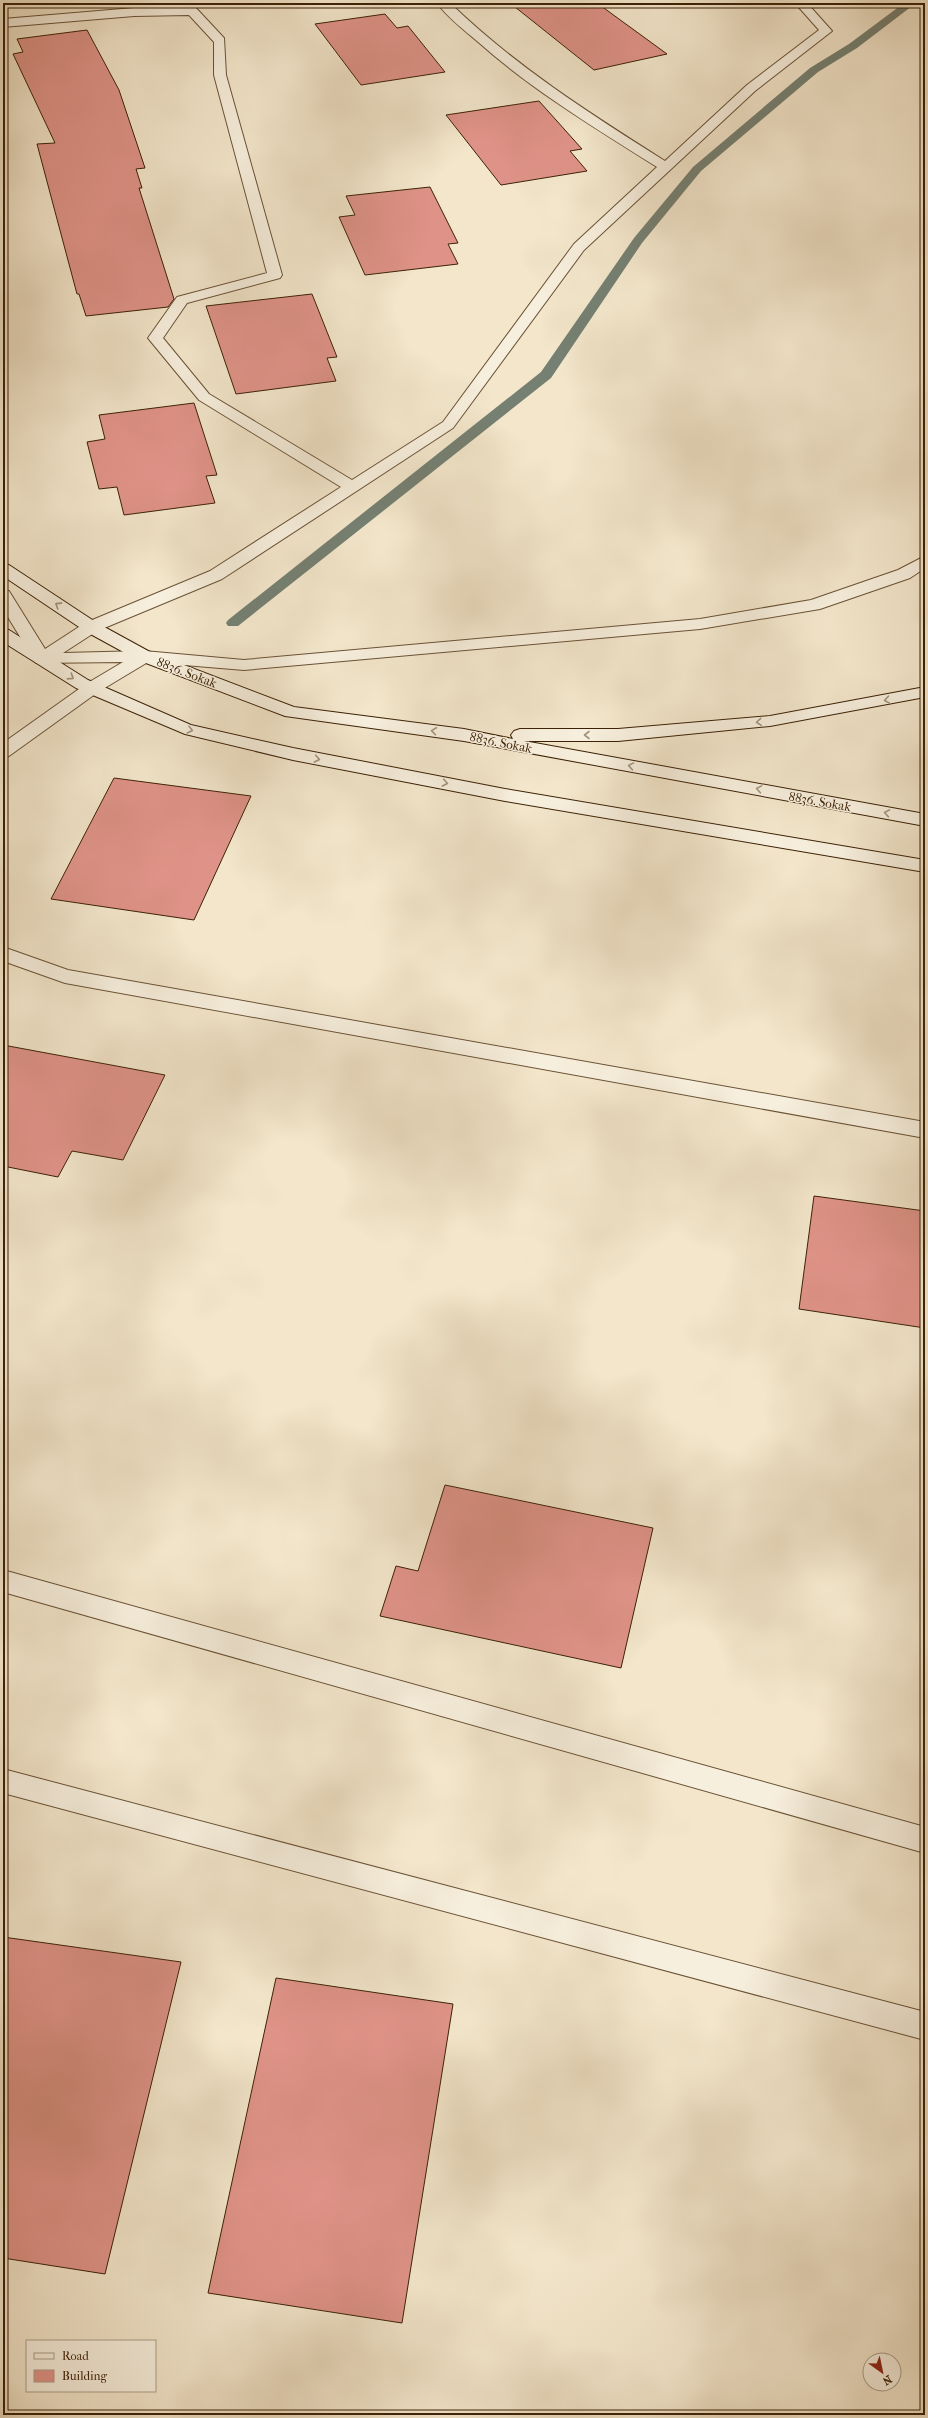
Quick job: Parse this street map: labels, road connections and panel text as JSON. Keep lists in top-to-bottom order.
{
  "streets": {
    "street": ["8836. Sokak"]
  },
  "legend": ["Road", "Building"],
  "north": "bottom right"
}
